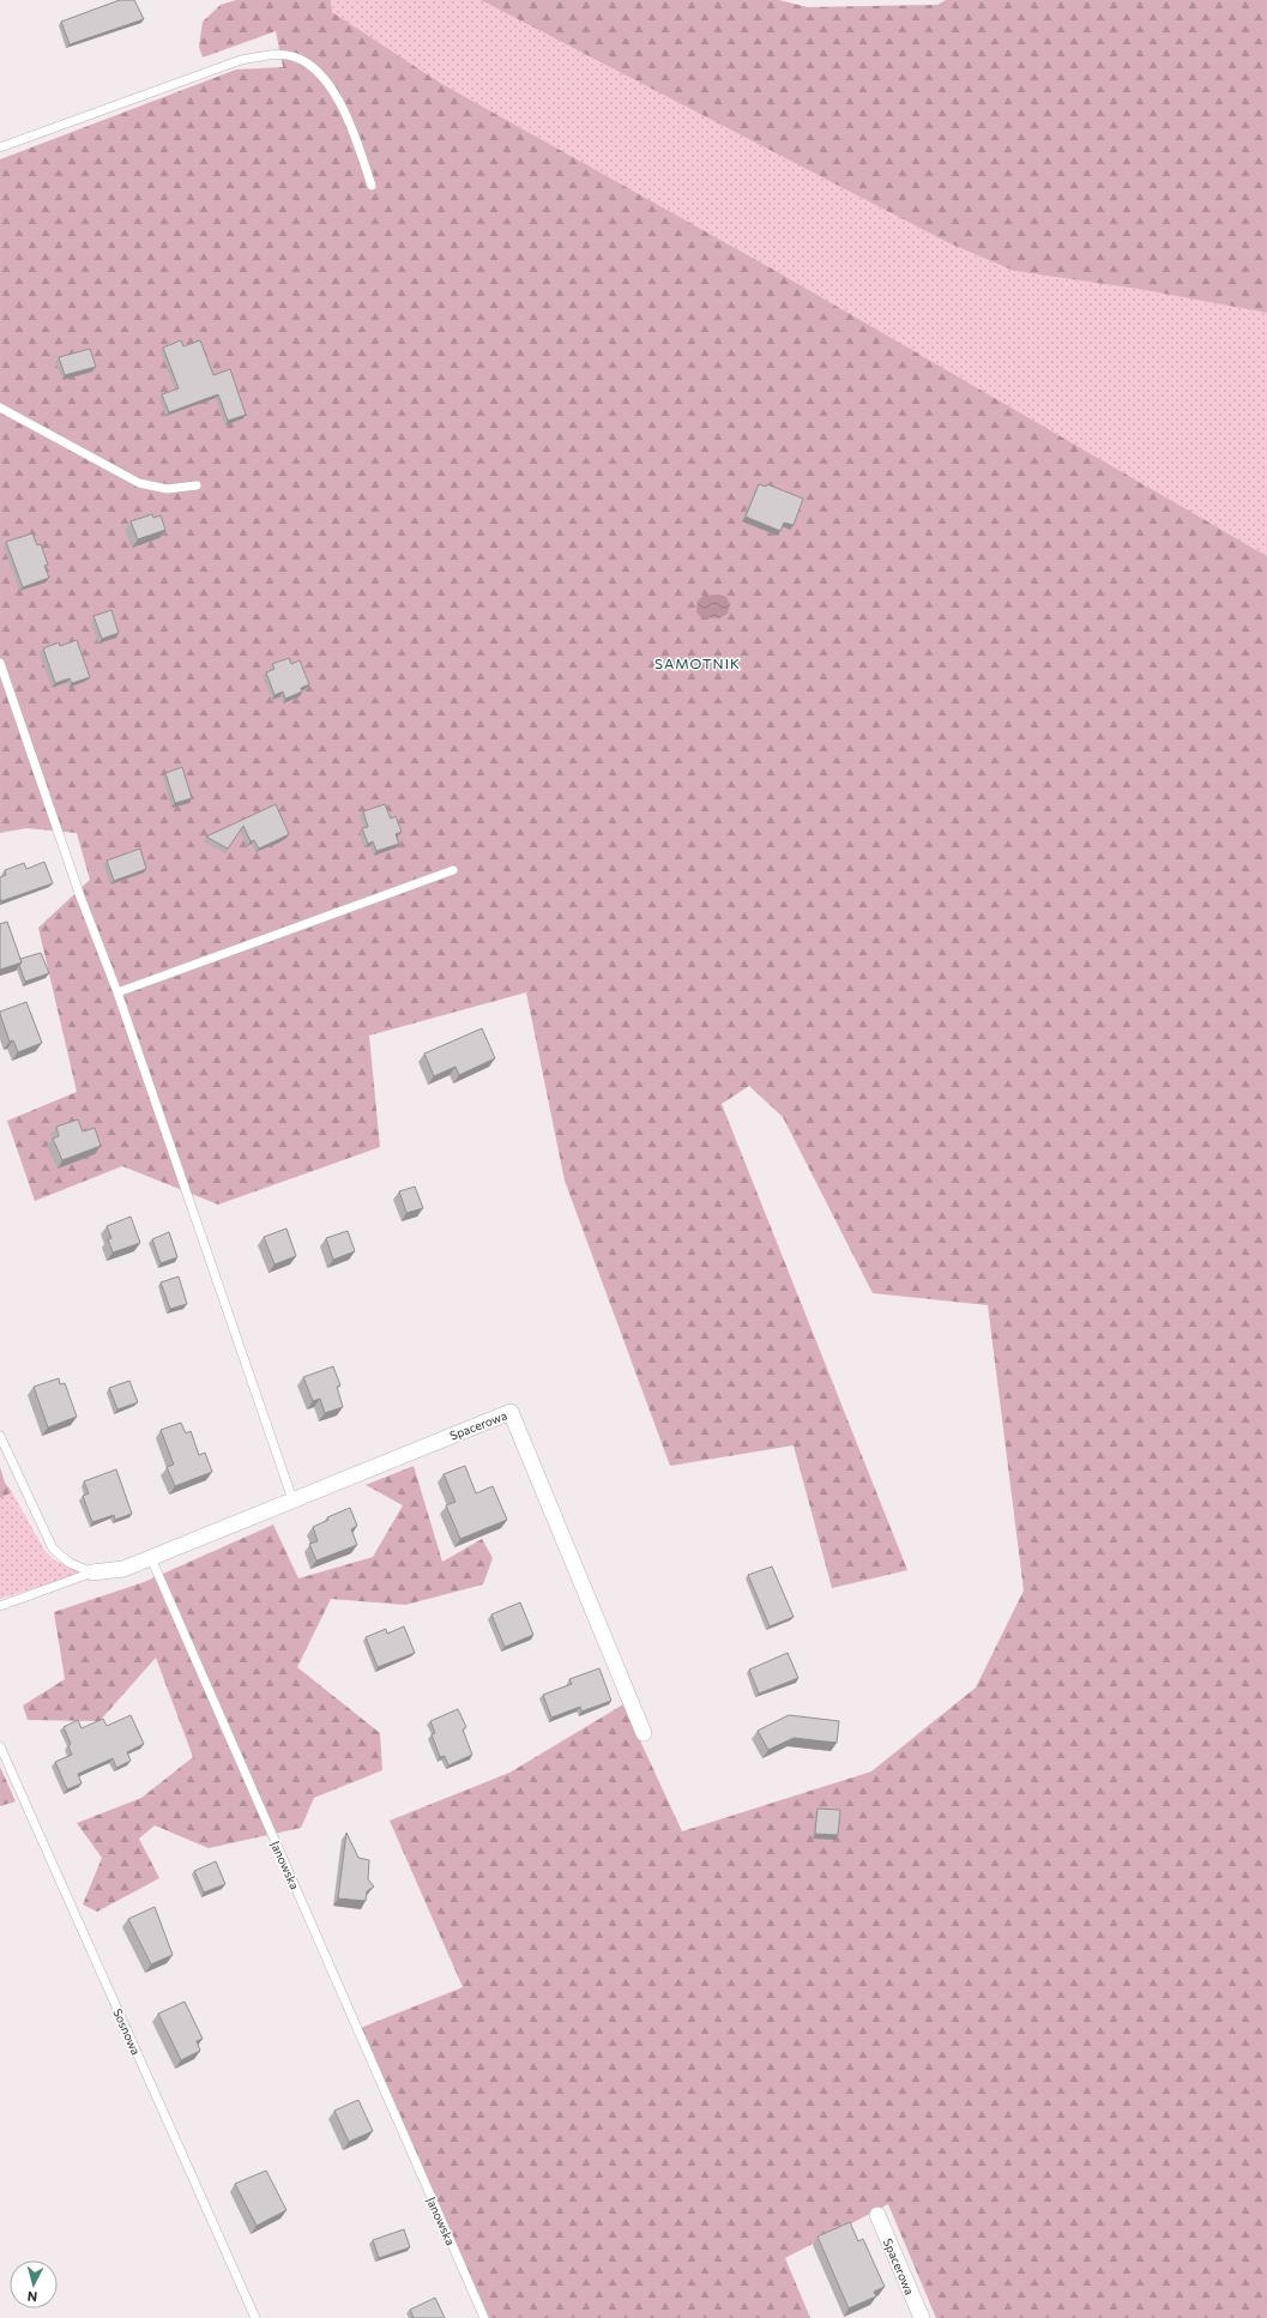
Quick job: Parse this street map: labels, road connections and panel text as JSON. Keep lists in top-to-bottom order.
{
  "streets": {
    "street": ["Spacerowa"],
    "lane": ["Janowska", "Sosnowa"]
  },
  "crossings": [
    ["Spacerowa", "Janowska"]
  ],
  "districts": ["SAMOTNIK"],
  "north": "bottom"
}
